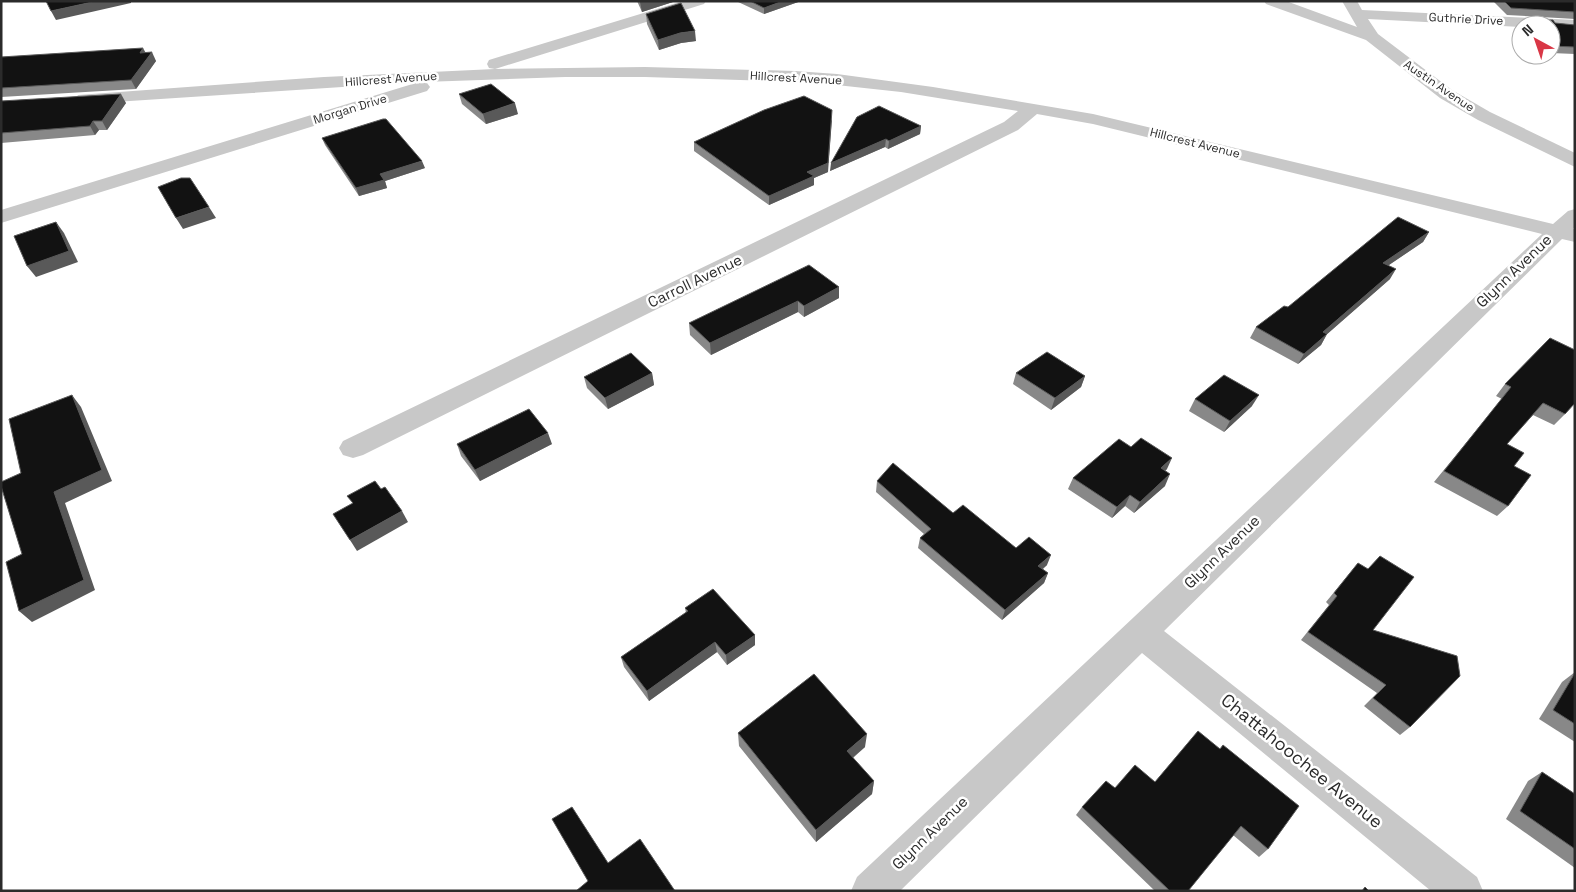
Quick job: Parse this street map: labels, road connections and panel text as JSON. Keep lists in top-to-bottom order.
{
  "streets": {
    "street": [
      "Guthrie Drive",
      "Hillcrest Avenue",
      "Austin Avenue",
      "Morgan Drive",
      "Glynn Avenue",
      "Carroll Avenue",
      "Chattahoochee Avenue"
    ]
  },
  "crossings": [
    ["Guthrie Drive", "Austin Avenue"],
    ["Hillcrest Avenue", "Morgan Drive"],
    ["Hillcrest Avenue", "Glynn Avenue"],
    ["Hillcrest Avenue", "Carroll Avenue"],
    ["Glynn Avenue", "Chattahoochee Avenue"]
  ],
  "north": "top left"
}
